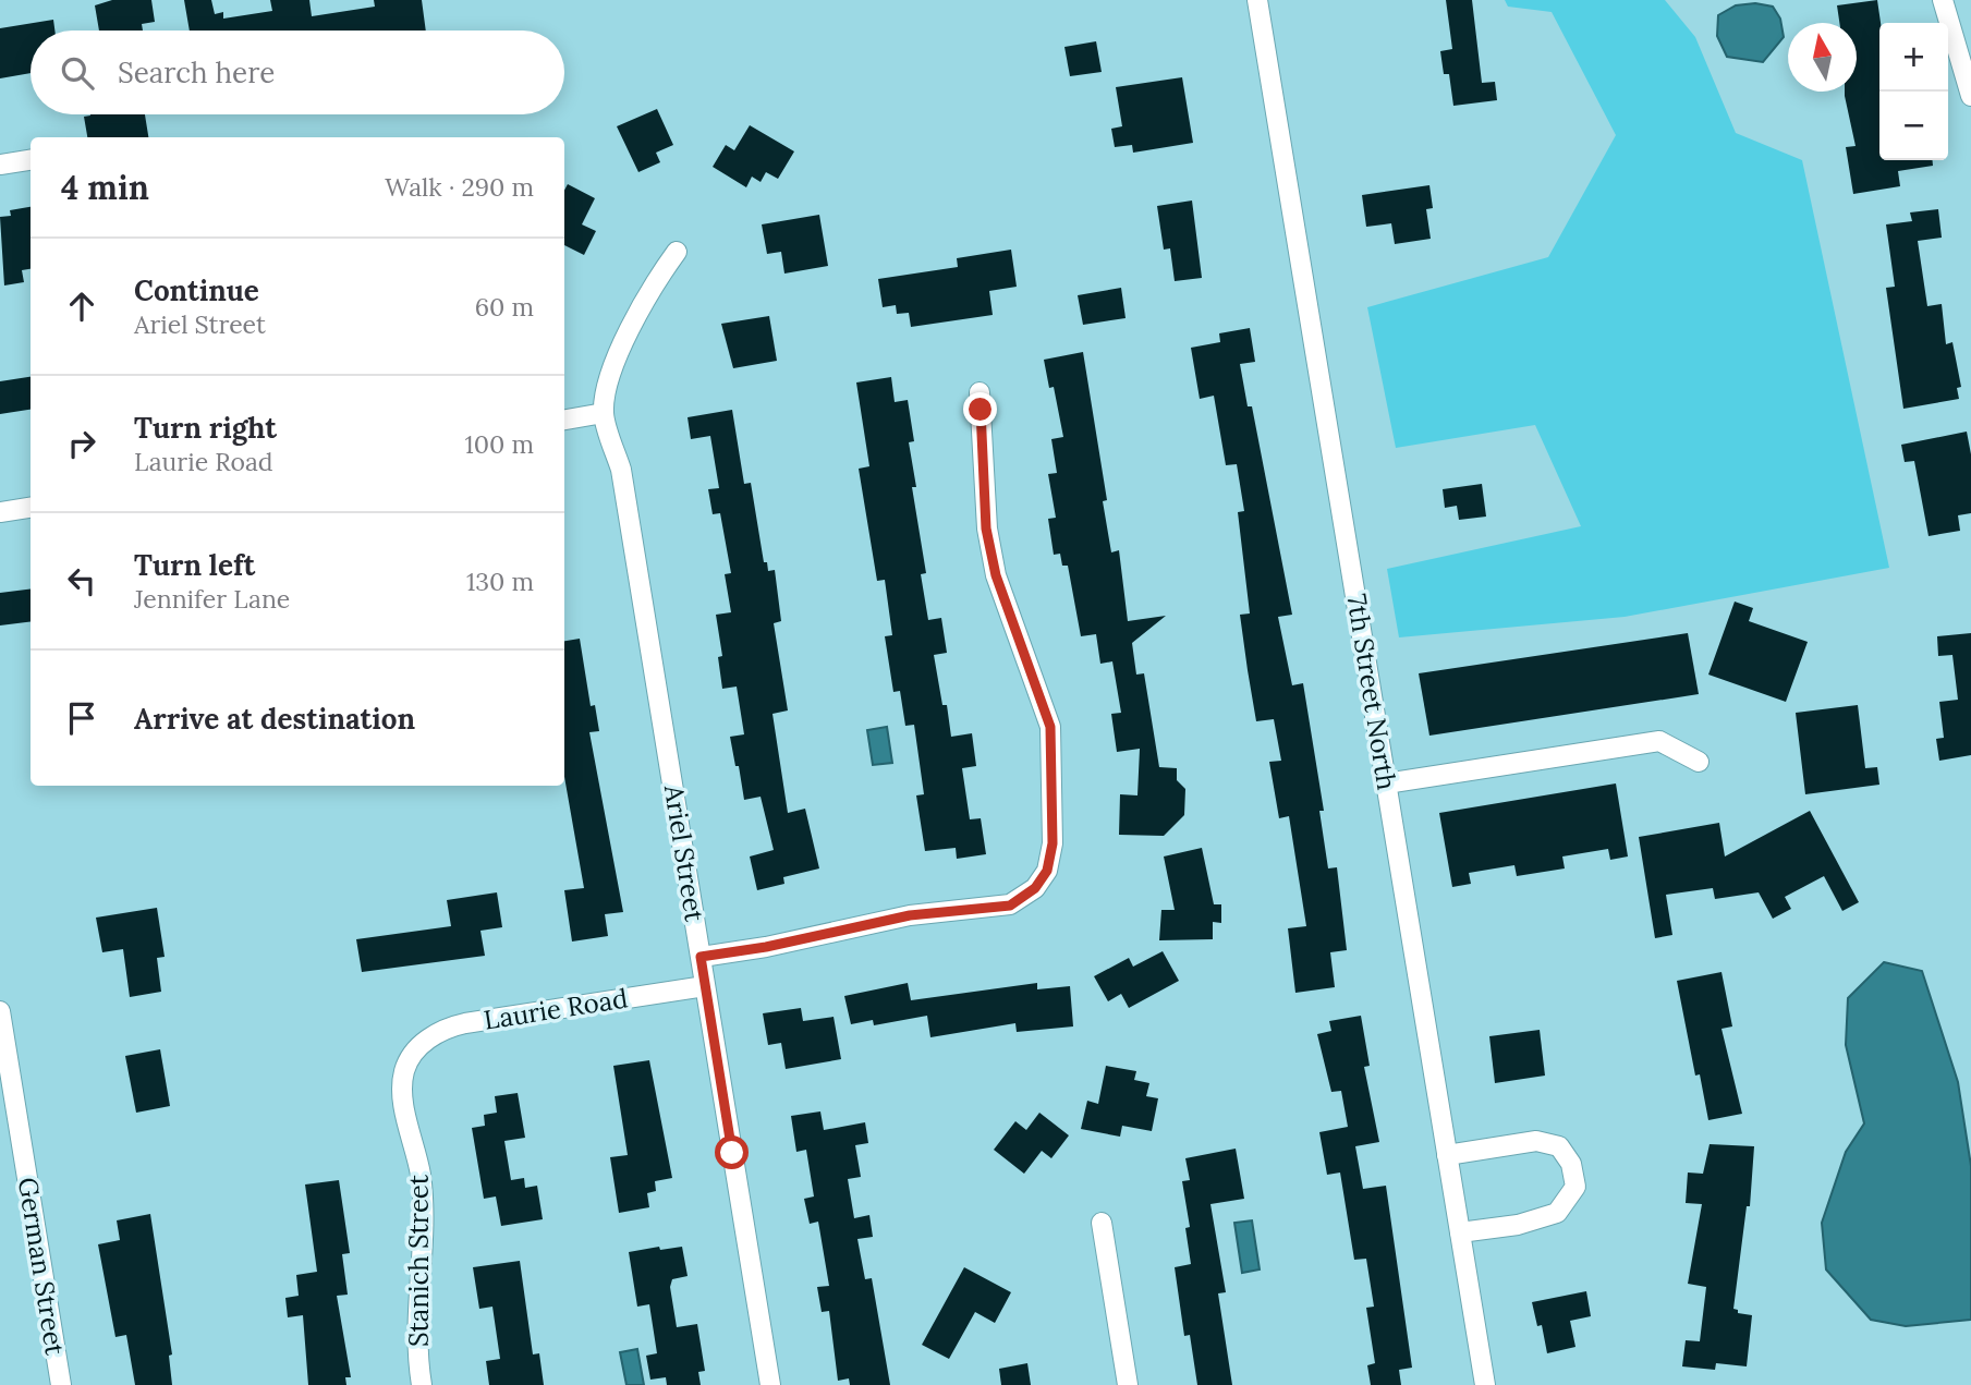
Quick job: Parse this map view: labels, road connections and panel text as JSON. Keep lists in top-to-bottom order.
{
  "streets": {
    "street": [
      "7th Street North",
      "Ariel Street",
      "Laurie Road",
      "Stanich Street",
      "German Street"
    ]
  },
  "crossings": [
    ["Ariel Street", "Laurie Road"],
    ["Laurie Road", "Stanich Street"]
  ],
  "north": "top",
  "page": {
    "map_buttons": ["+", "−"],
    "search": "Search here",
    "heading": ["4 min", "Walk · 290 m"],
    "list": [
      ["Continue", "Ariel Street", "60 m"],
      ["Turn right", "Laurie Road", "100 m"],
      ["Turn left", "Jennifer Lane", "130 m"],
      "Arrive at destination"
    ]
  }
}
